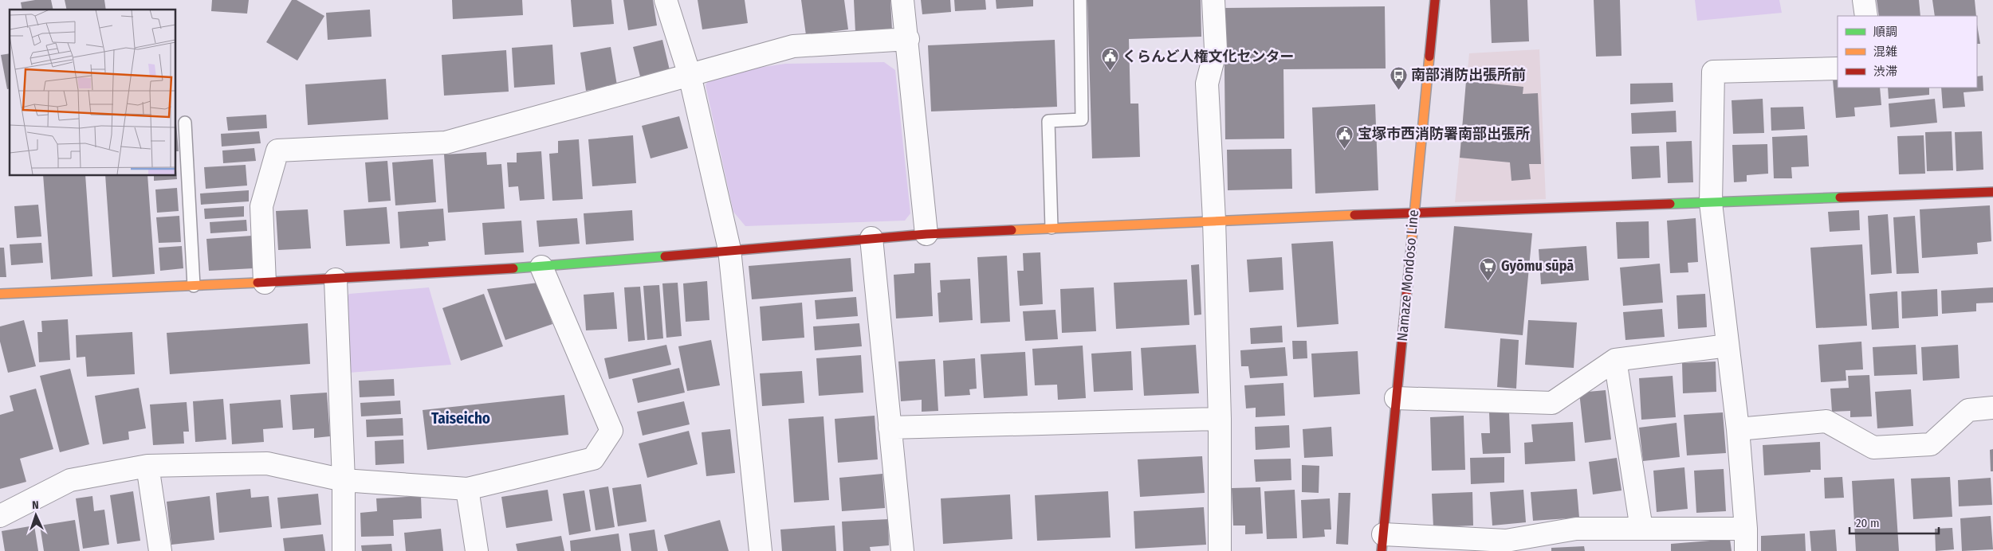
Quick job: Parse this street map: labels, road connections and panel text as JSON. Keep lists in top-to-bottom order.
{
  "streets": {
    "street": ["Namaze Mondoso Line"]
  },
  "districts": ["Taiseicho"],
  "places": {
    "public building": ["くらんど人権文化センター", "宝塚市西消防署南部出張所"],
    "bus stop": ["南部消防出張所前"],
    "supermarket": ["Gyōmu sūpā"]
  },
  "legend": ["順調", "混雑", "渋滞"],
  "scale_bar": "20 m",
  "north": "top"
}
